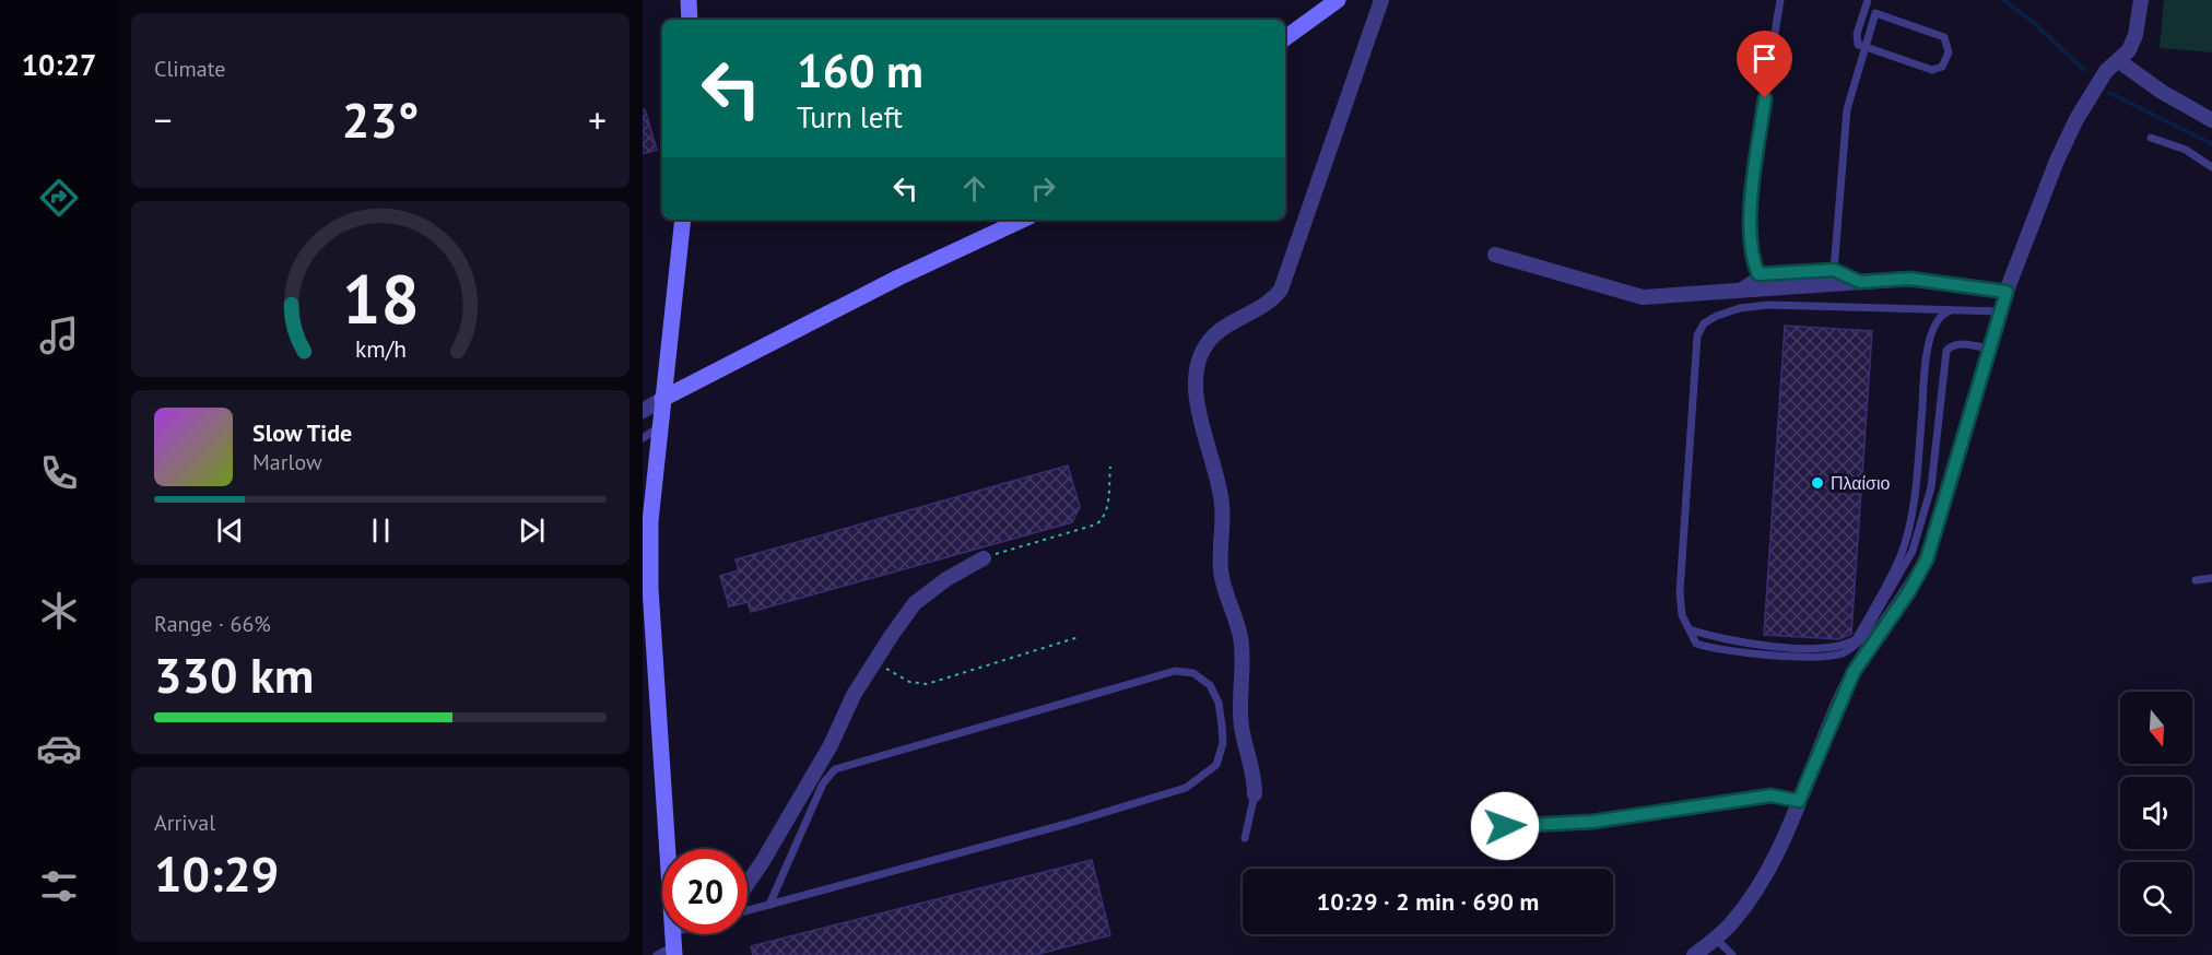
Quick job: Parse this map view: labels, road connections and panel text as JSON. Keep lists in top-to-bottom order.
{
  "places": ["Πλαίσιο"],
  "north": "bottom",
  "page": {
    "tabs": "10:27",
    "tile": [
      "Climate",
      ["Range · 66%", "330 km"],
      ["Arrival", "10:29"]
    ],
    "turn": ["160 m", "Turn left"],
    "heat": ["−", "23°", "+"],
    "song": ["Slow Tide", "Marlow"],
    "limit": "20",
    "trip": "10:29 · 2 min · 690 m",
    "gauge": ["18", "km/h"]
  }
}
